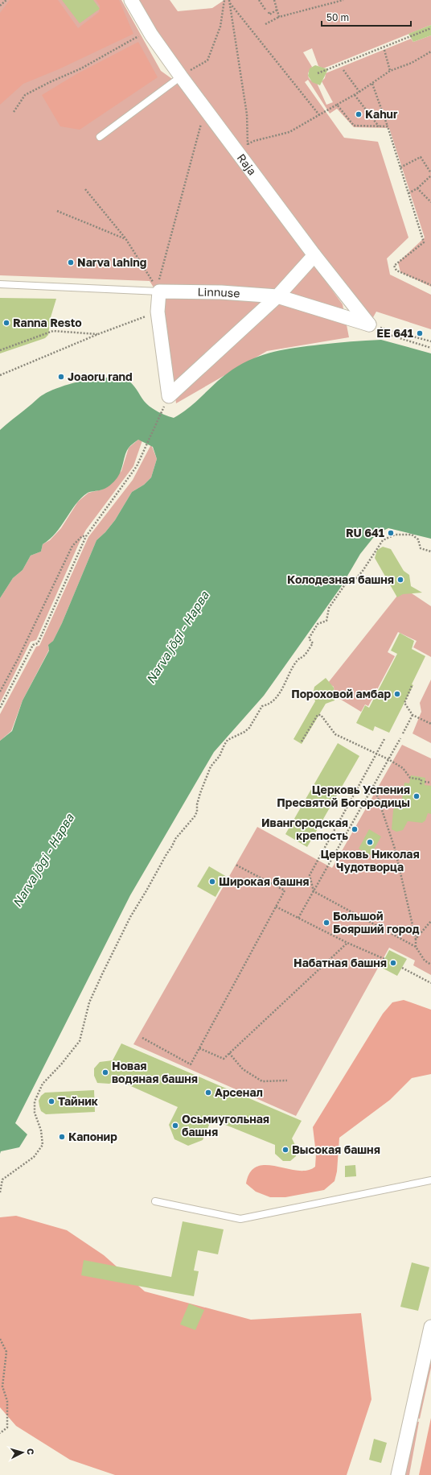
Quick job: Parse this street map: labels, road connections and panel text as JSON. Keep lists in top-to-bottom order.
{
  "streets": {
    "street": ["Raja", "Linnuse"]
  },
  "crossings": [
    ["Raja", "Linnuse"]
  ],
  "water": ["Narva jõgi - Нарва"],
  "places": [
    "Kahur",
    "Narva lahing",
    "Ranna Resto",
    "EE 641",
    "Joaoru rand",
    "RU 641",
    "Колодезная башня",
    "Пороховой амбар",
    "Церковь Успения Пресвятой Богородицы",
    "Ивангородская крепость",
    "Церковь Николая Чудотворца",
    "Широкая башня",
    "Большой Боярший город",
    "Набатная башня",
    "Новая водяная башня",
    "Арсенал",
    "Тайник",
    "Осьмиугольная башня",
    "Капонир",
    "Высокая башня"
  ],
  "scale_bar": "50 m",
  "north": "right"
}
